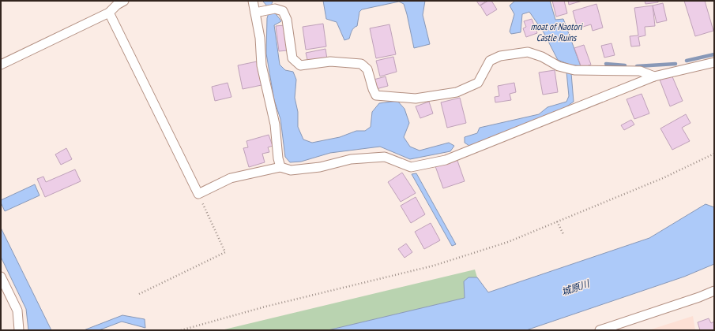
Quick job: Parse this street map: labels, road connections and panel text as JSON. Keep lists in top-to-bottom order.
{
  "water": ["moat of Naotori Castle Ruins", "城原川"]
}
